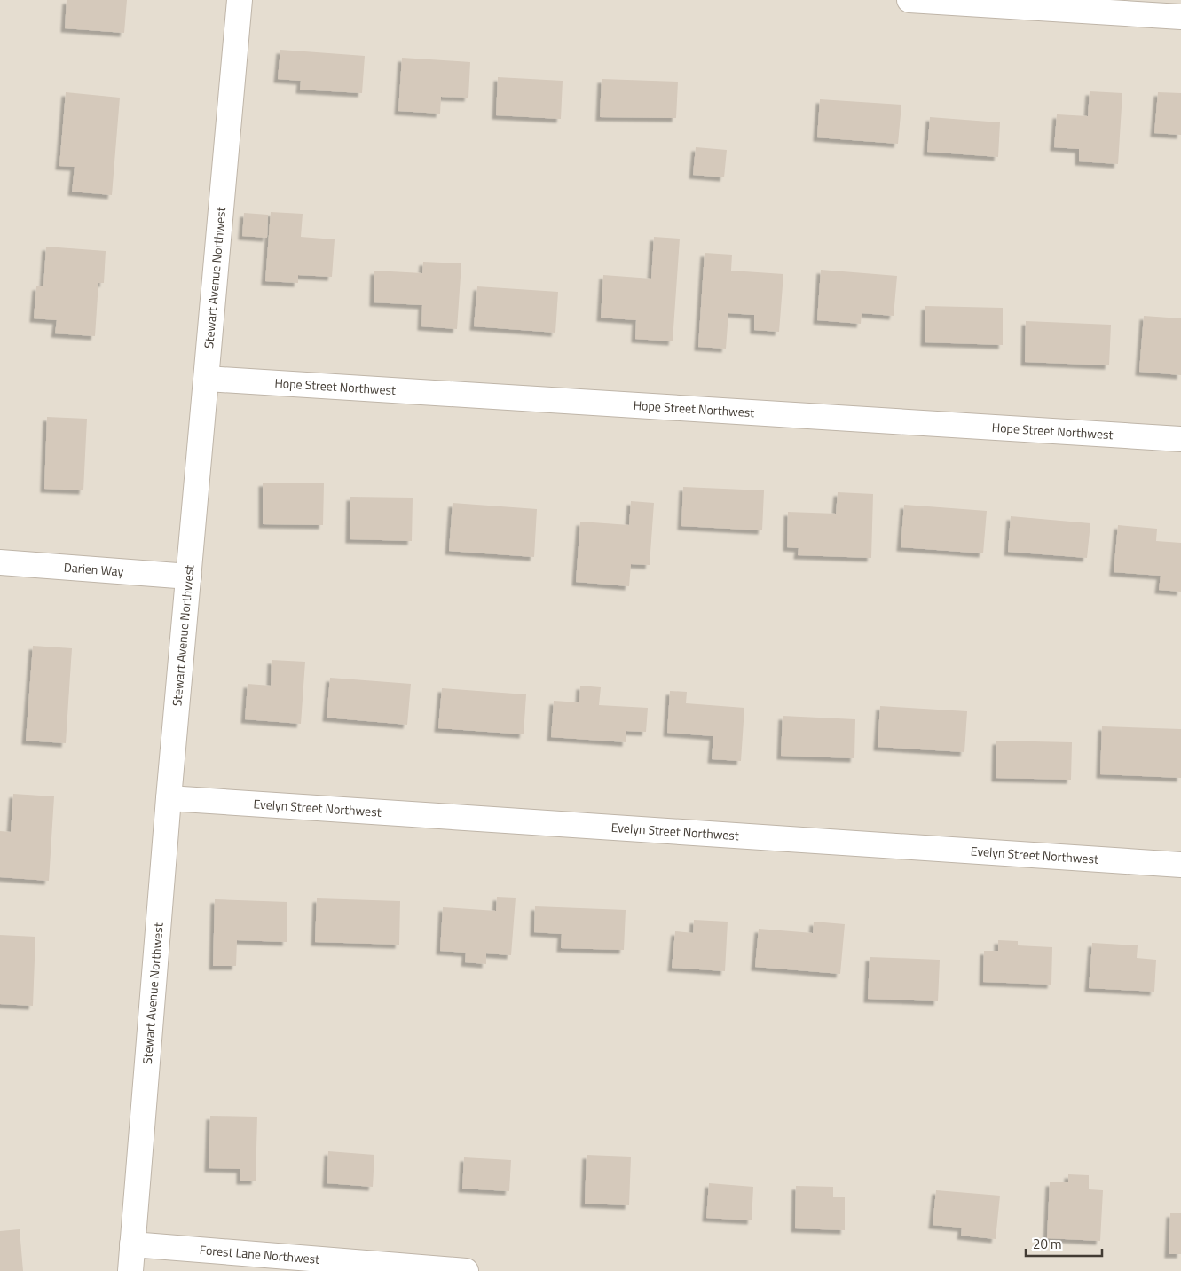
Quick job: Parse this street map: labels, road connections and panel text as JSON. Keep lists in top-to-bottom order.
{
  "streets": {
    "street": [
      "Stewart Avenue Northwest",
      "Hope Street Northwest",
      "Darien Way",
      "Evelyn Street Northwest",
      "Forest Lane Northwest"
    ]
  },
  "crossings": [
    ["Stewart Avenue Northwest", "Hope Street Northwest"],
    ["Stewart Avenue Northwest", "Darien Way"],
    ["Stewart Avenue Northwest", "Evelyn Street Northwest"],
    ["Stewart Avenue Northwest", "Forest Lane Northwest"]
  ],
  "scale_bar": "20 m"
}
